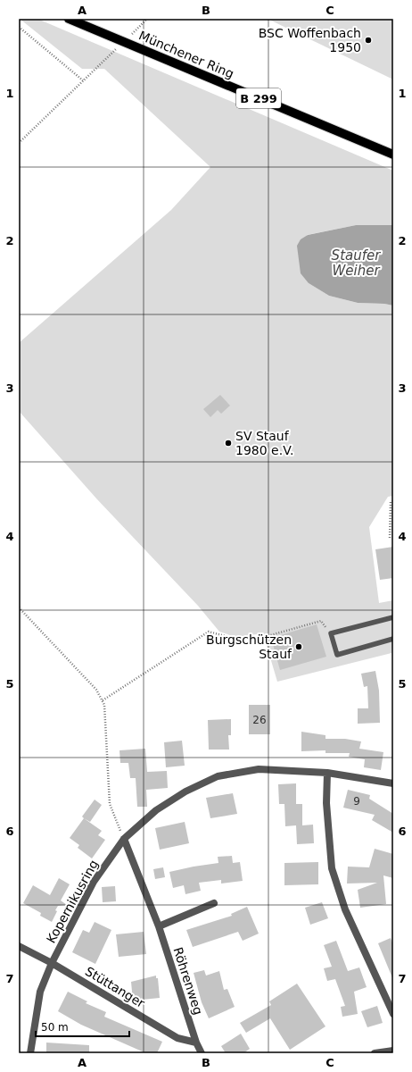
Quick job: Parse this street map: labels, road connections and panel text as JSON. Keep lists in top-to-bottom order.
{
  "streets": {
    "main road": ["Münchener Ring", "B 299"],
    "street": ["Kopernikusring", "Röhrenweg", "Stüttanger"]
  },
  "crossings": [
    ["Kopernikusring", "Röhrenweg"],
    ["Kopernikusring", "Stüttanger"],
    ["Röhrenweg", "Stüttanger"]
  ],
  "water": ["Staufer Weiher"],
  "places": ["BSC Woffenbach 1950", "SV Stauf 1980 e.V.", "Burgschützen Stauf"],
  "house_numbers": ["26", "9"],
  "scale_bar": "50 m",
  "grid": {
    "columns": ["A", "B", "C"],
    "rows": [
      "1",
      "2",
      "3",
      "4",
      "5",
      "6",
      "7"
    ]
  }
}
